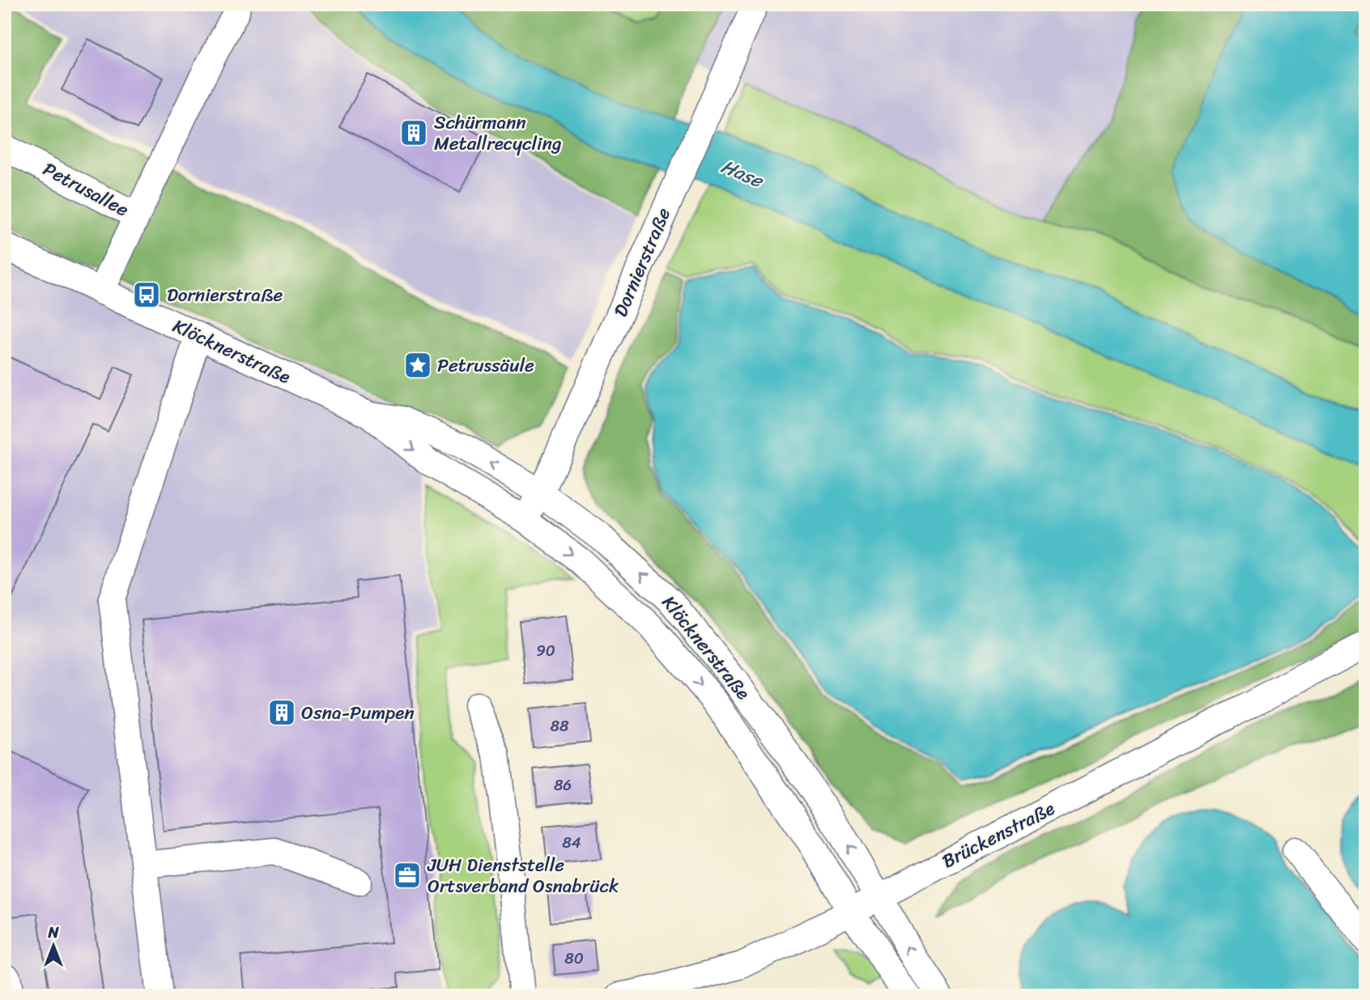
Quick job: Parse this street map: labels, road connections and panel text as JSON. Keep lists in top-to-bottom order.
{
  "streets": {
    "street": [
      "Petrusallee",
      "Dornierstraße",
      "Klöcknerstraße",
      "Brückenstraße"
    ]
  },
  "crossings": [
    ["Petrusallee", "Klöcknerstraße"],
    ["Dornierstraße", "Klöcknerstraße"],
    ["Klöcknerstraße", "Brückenstraße"]
  ],
  "water": ["Hase"],
  "places": {
    "building": ["Schürmann Metallrecycling", "Osna-Pumpen"],
    "bus stop": ["Dornierstraße"],
    "place": ["Petrussäule"],
    "office": ["JUH Dienststelle Ortsverband Osnabrück"]
  },
  "house_numbers": [
    "90",
    "88",
    "86",
    "84",
    "80"
  ],
  "north": "top"
}
